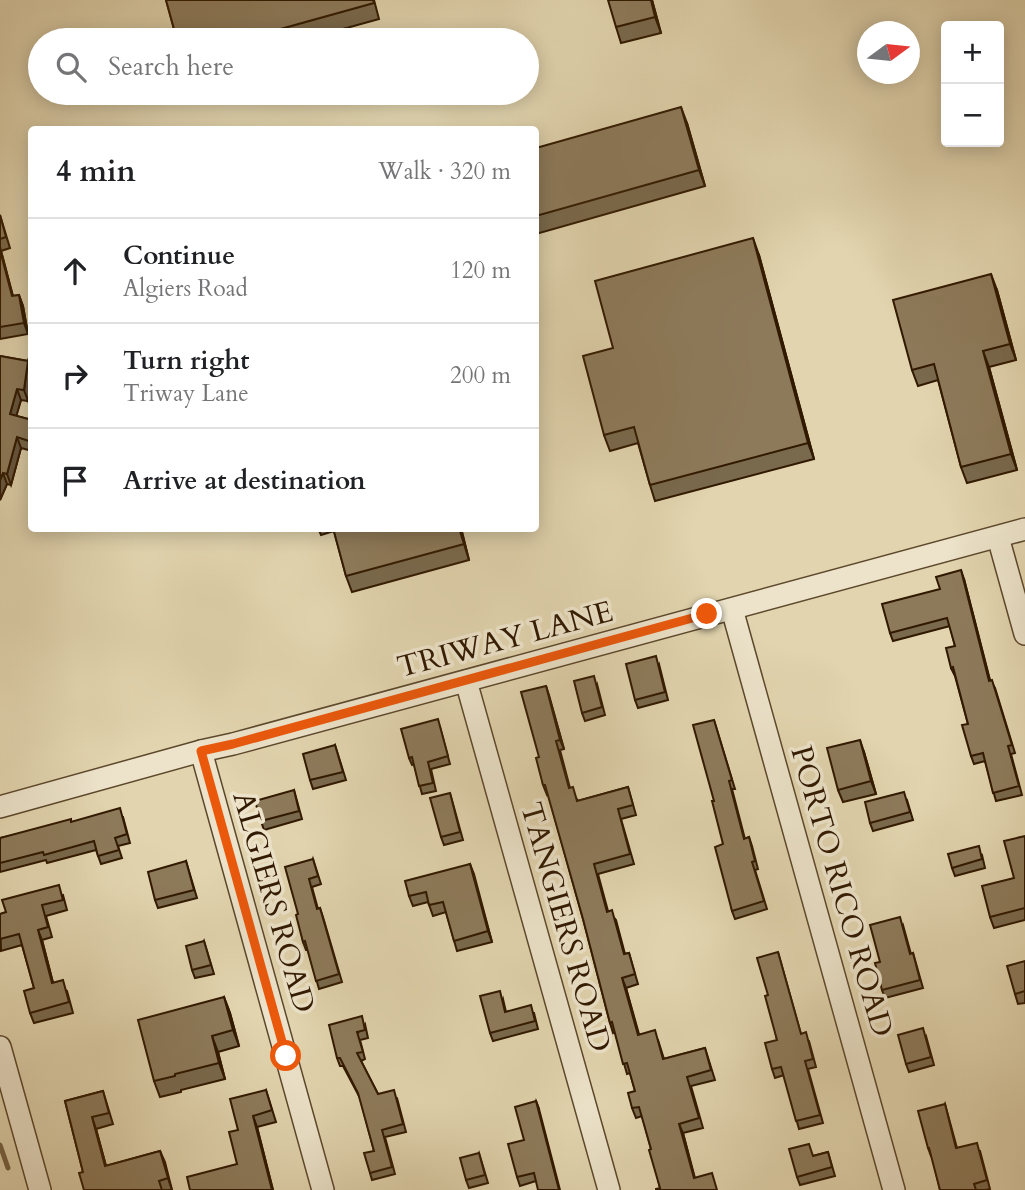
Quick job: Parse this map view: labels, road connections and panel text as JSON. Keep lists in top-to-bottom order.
{
  "streets": {
    "street": [
      "TRIWAY LANE",
      "PORTO RICO ROAD",
      "ALGIERS ROAD",
      "TANGIERS ROAD"
    ]
  },
  "crossings": [
    ["TRIWAY LANE", "PORTO RICO ROAD"],
    ["TRIWAY LANE", "ALGIERS ROAD"],
    ["TRIWAY LANE", "TANGIERS ROAD"]
  ],
  "north": "right",
  "page": {
    "map_buttons": ["+", "−"],
    "search": "Search here",
    "heading": ["4 min", "Walk · 320 m"],
    "list": [
      ["Continue", "Algiers Road", "120 m"],
      ["Turn right", "Triway Lane", "200 m"],
      "Arrive at destination"
    ]
  }
}
